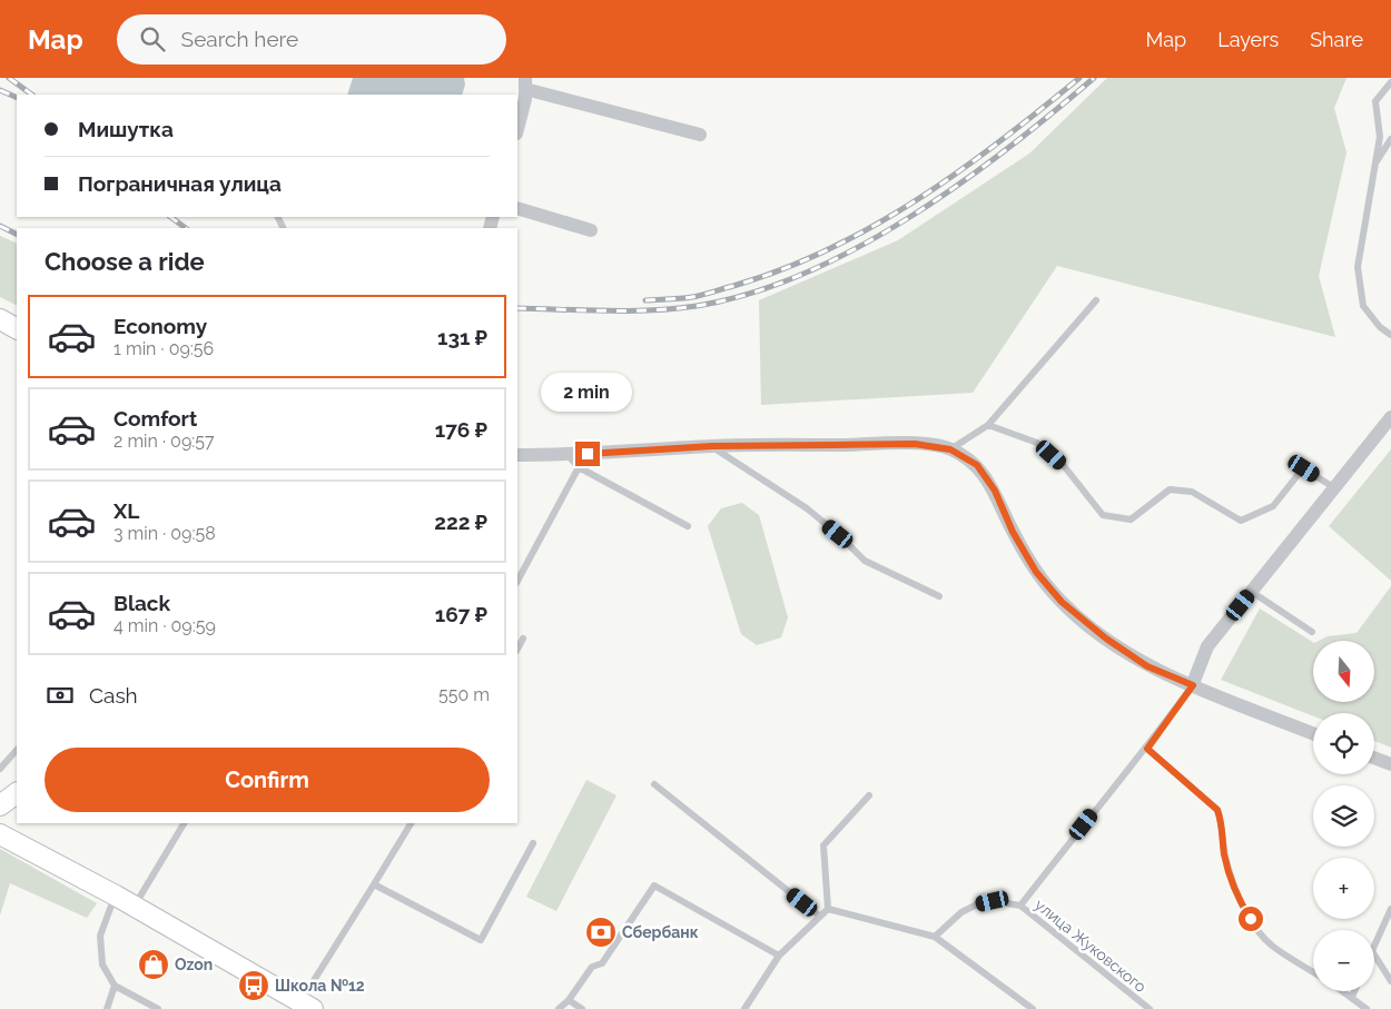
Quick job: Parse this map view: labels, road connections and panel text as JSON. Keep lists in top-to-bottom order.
{
  "streets": {
    "lane": ["улица Жуковского"]
  },
  "places": {
    "bank": ["Сбербанк"],
    "shop": ["Ozon"],
    "bus stop": ["Школа №12"]
  },
  "north": "bottom",
  "page": {
    "header": "Map",
    "search": "Search here",
    "nav": ["Map", "Layers", "Share"],
    "banner": ["Мишутка", "Пограничная улица"],
    "heading": "Choose a ride",
    "list": [
      {
        "name": "Economy",
        "note": "1 min · 09:56",
        "value": "131 ₽"
      },
      {
        "name": "Comfort",
        "note": "2 min · 09:57",
        "value": "176 ₽"
      },
      {
        "name": "XL",
        "note": "3 min · 09:58",
        "value": "222 ₽"
      },
      {
        "name": "Black",
        "note": "4 min · 09:59",
        "value": "167 ₽"
      }
    ],
    "bubble": "2 min",
    "map_buttons": ["+", "−"],
    "pay": ["Cash", "550 m"],
    "buttons": "Confirm"
  }
}
